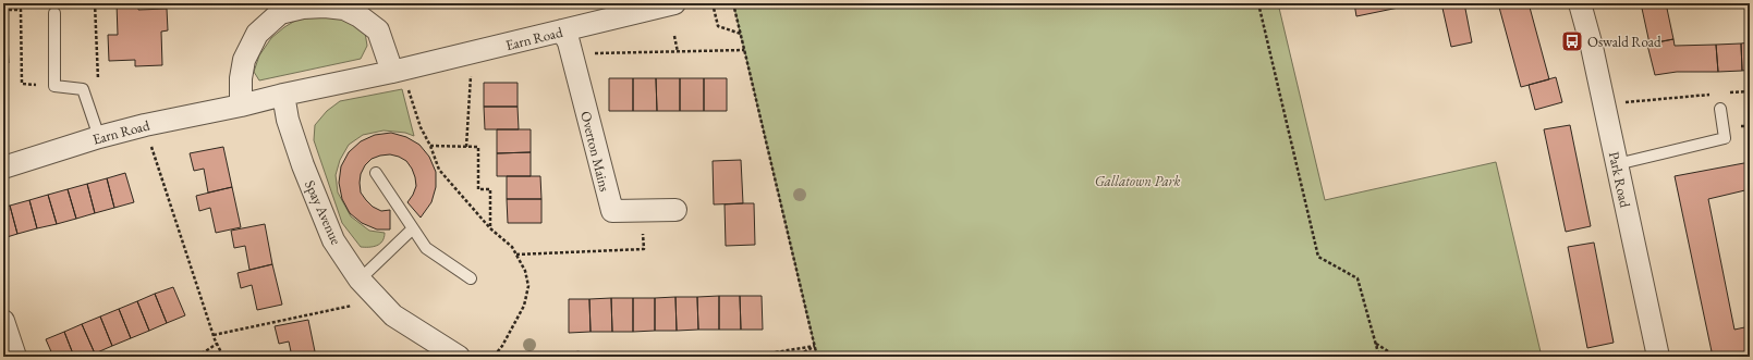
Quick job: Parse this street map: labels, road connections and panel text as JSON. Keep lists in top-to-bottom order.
{
  "streets": {
    "street": [
      "Earn Road",
      "Overton Mains",
      "Park Road",
      "Spay Avenue"
    ]
  },
  "crossings": [
    ["Earn Road", "Overton Mains"],
    ["Earn Road", "Spay Avenue"]
  ],
  "parks": ["Gallatown Park"],
  "places": {
    "bus stop": ["Oswald Road"]
  }
}
